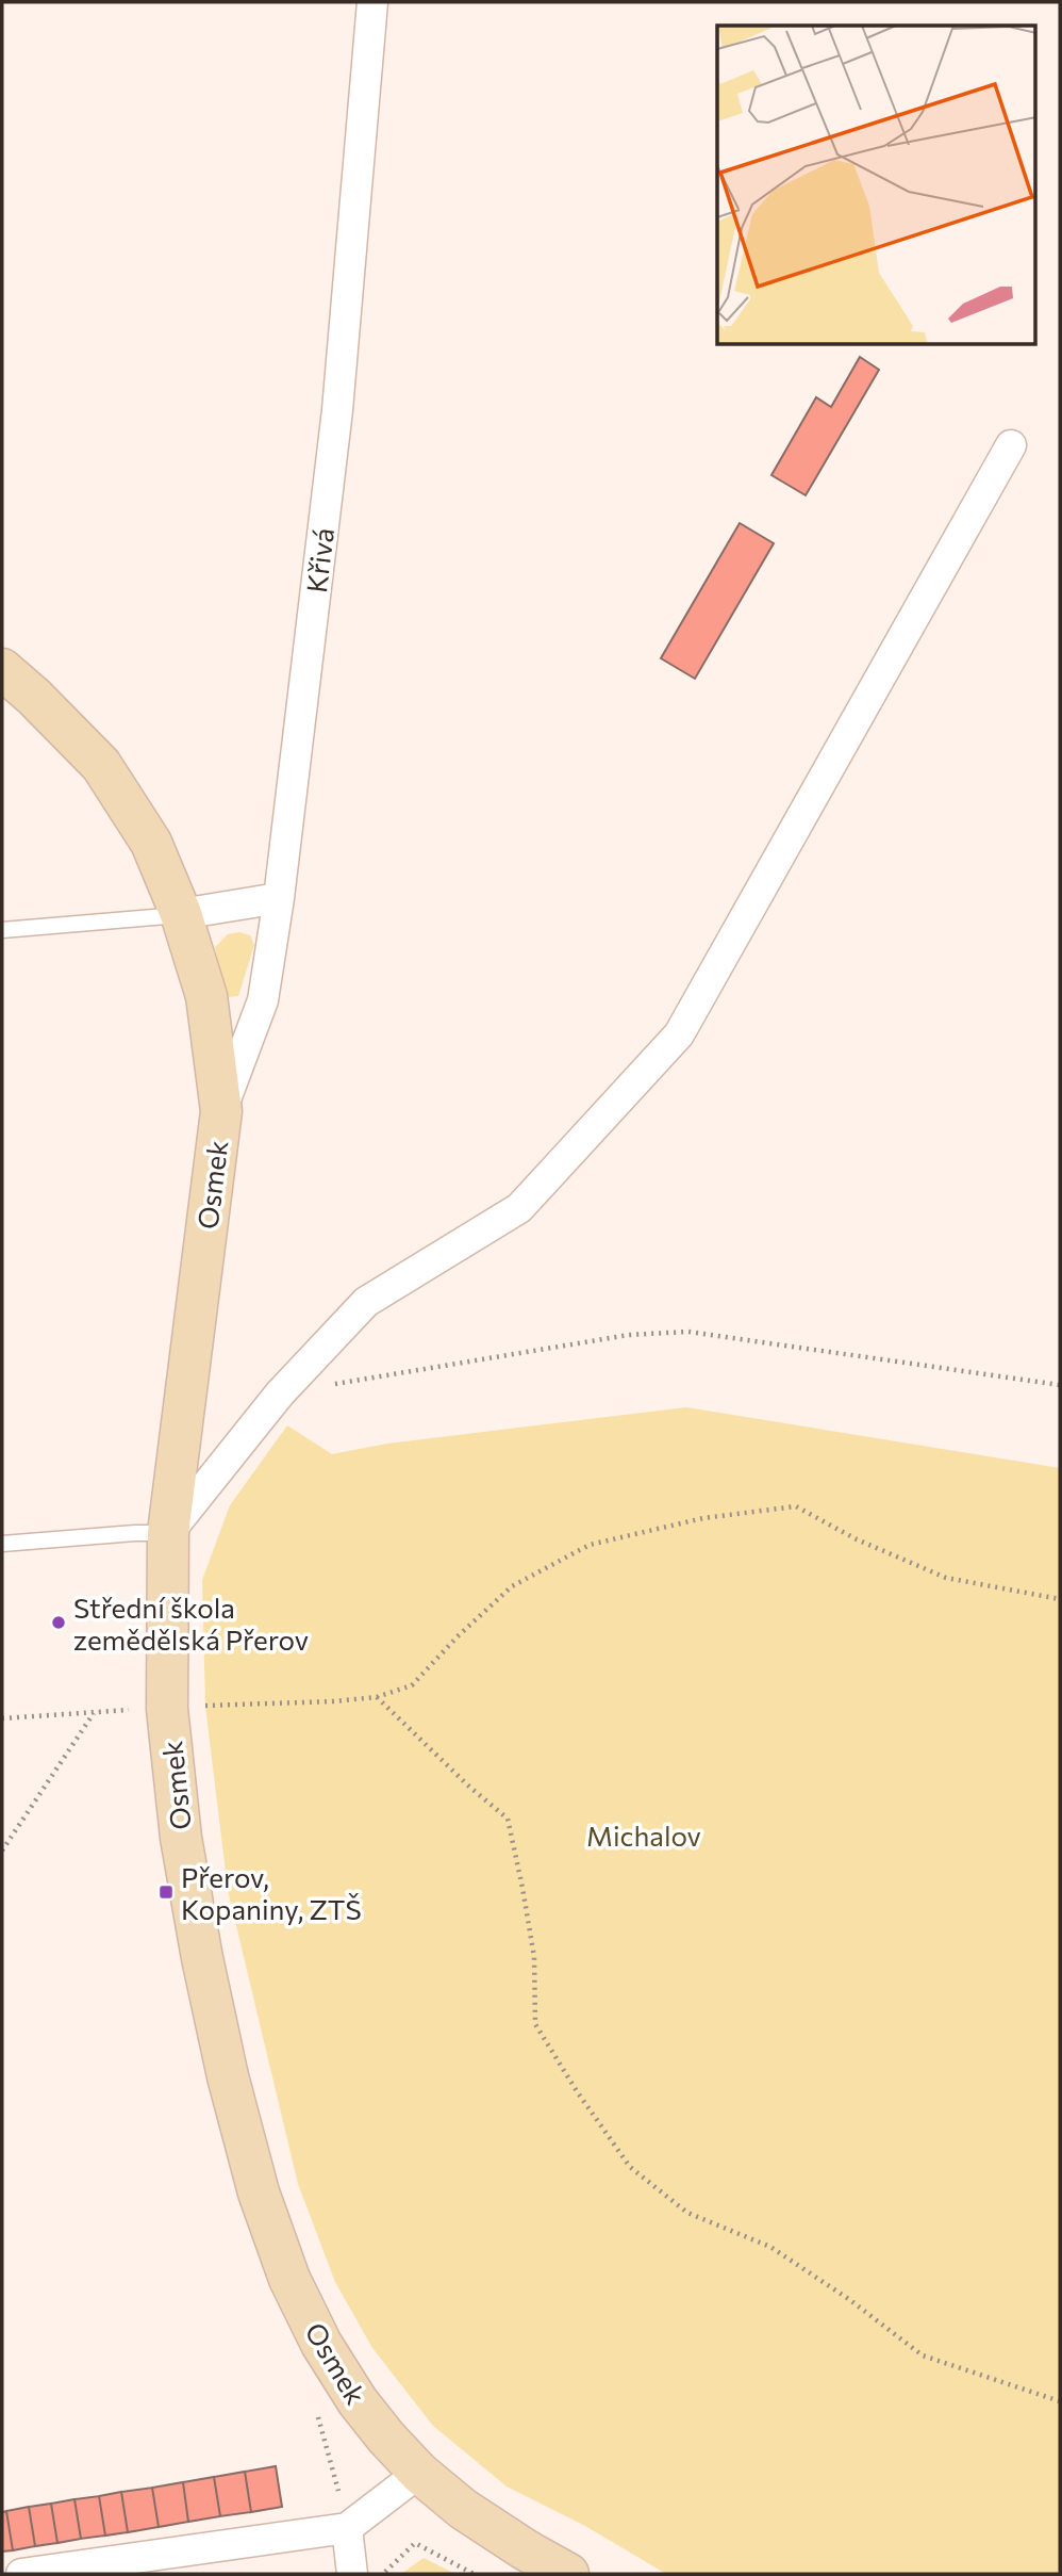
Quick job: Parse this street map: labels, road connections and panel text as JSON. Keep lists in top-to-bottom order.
{
  "streets": {
    "street": ["Křivá", "Osmek"]
  },
  "crossings": [
    ["Křivá", "Osmek"]
  ],
  "parks": ["Michalov"],
  "places": {
    "other": ["Střední škola zemědělská Přerov"],
    "transit": ["Přerov, Kopaniny, ZTŠ"]
  }
}
